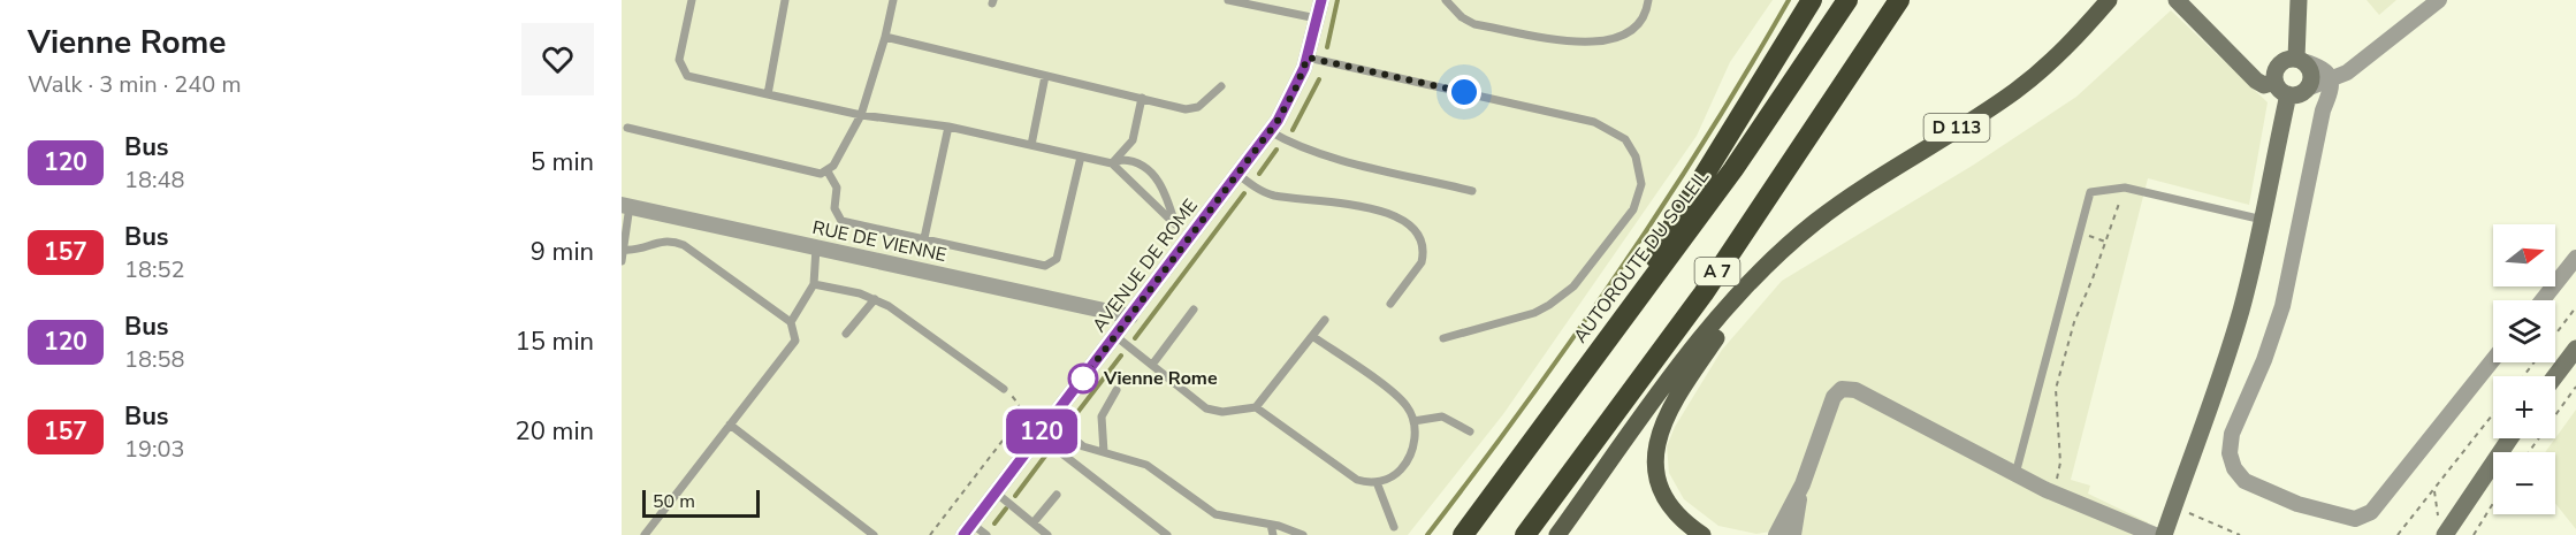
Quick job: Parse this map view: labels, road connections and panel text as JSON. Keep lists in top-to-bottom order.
{
  "streets": {
    "highway": ["AUTOROUTE DU SOLEIL", "A 7"],
    "main road": ["D 113"],
    "street": ["RUE DE VIENNE", "AVENUE DE ROME"]
  },
  "crossings": [
    ["RUE DE VIENNE", "AVENUE DE ROME"]
  ],
  "places": ["Vienne Rome"],
  "lines": ["bus line 120"],
  "scale_bar": "50 m",
  "north": "right",
  "page": {
    "heading": ["Vienne Rome", "Walk · 3 min · 240 m"],
    "on_map": "120",
    "list": [
      {
        "mark": "120",
        "name": "Bus",
        "note": "18:48",
        "value": "5 min"
      },
      {
        "mark": "157",
        "name": "Bus",
        "note": "18:52",
        "value": "9 min"
      },
      {
        "mark": "120",
        "name": "Bus",
        "note": "18:58",
        "value": "15 min"
      },
      {
        "mark": "157",
        "name": "Bus",
        "note": "19:03",
        "value": "20 min"
      }
    ],
    "map_buttons": ["+", "−"],
    "scale": "50 m"
  }
}
